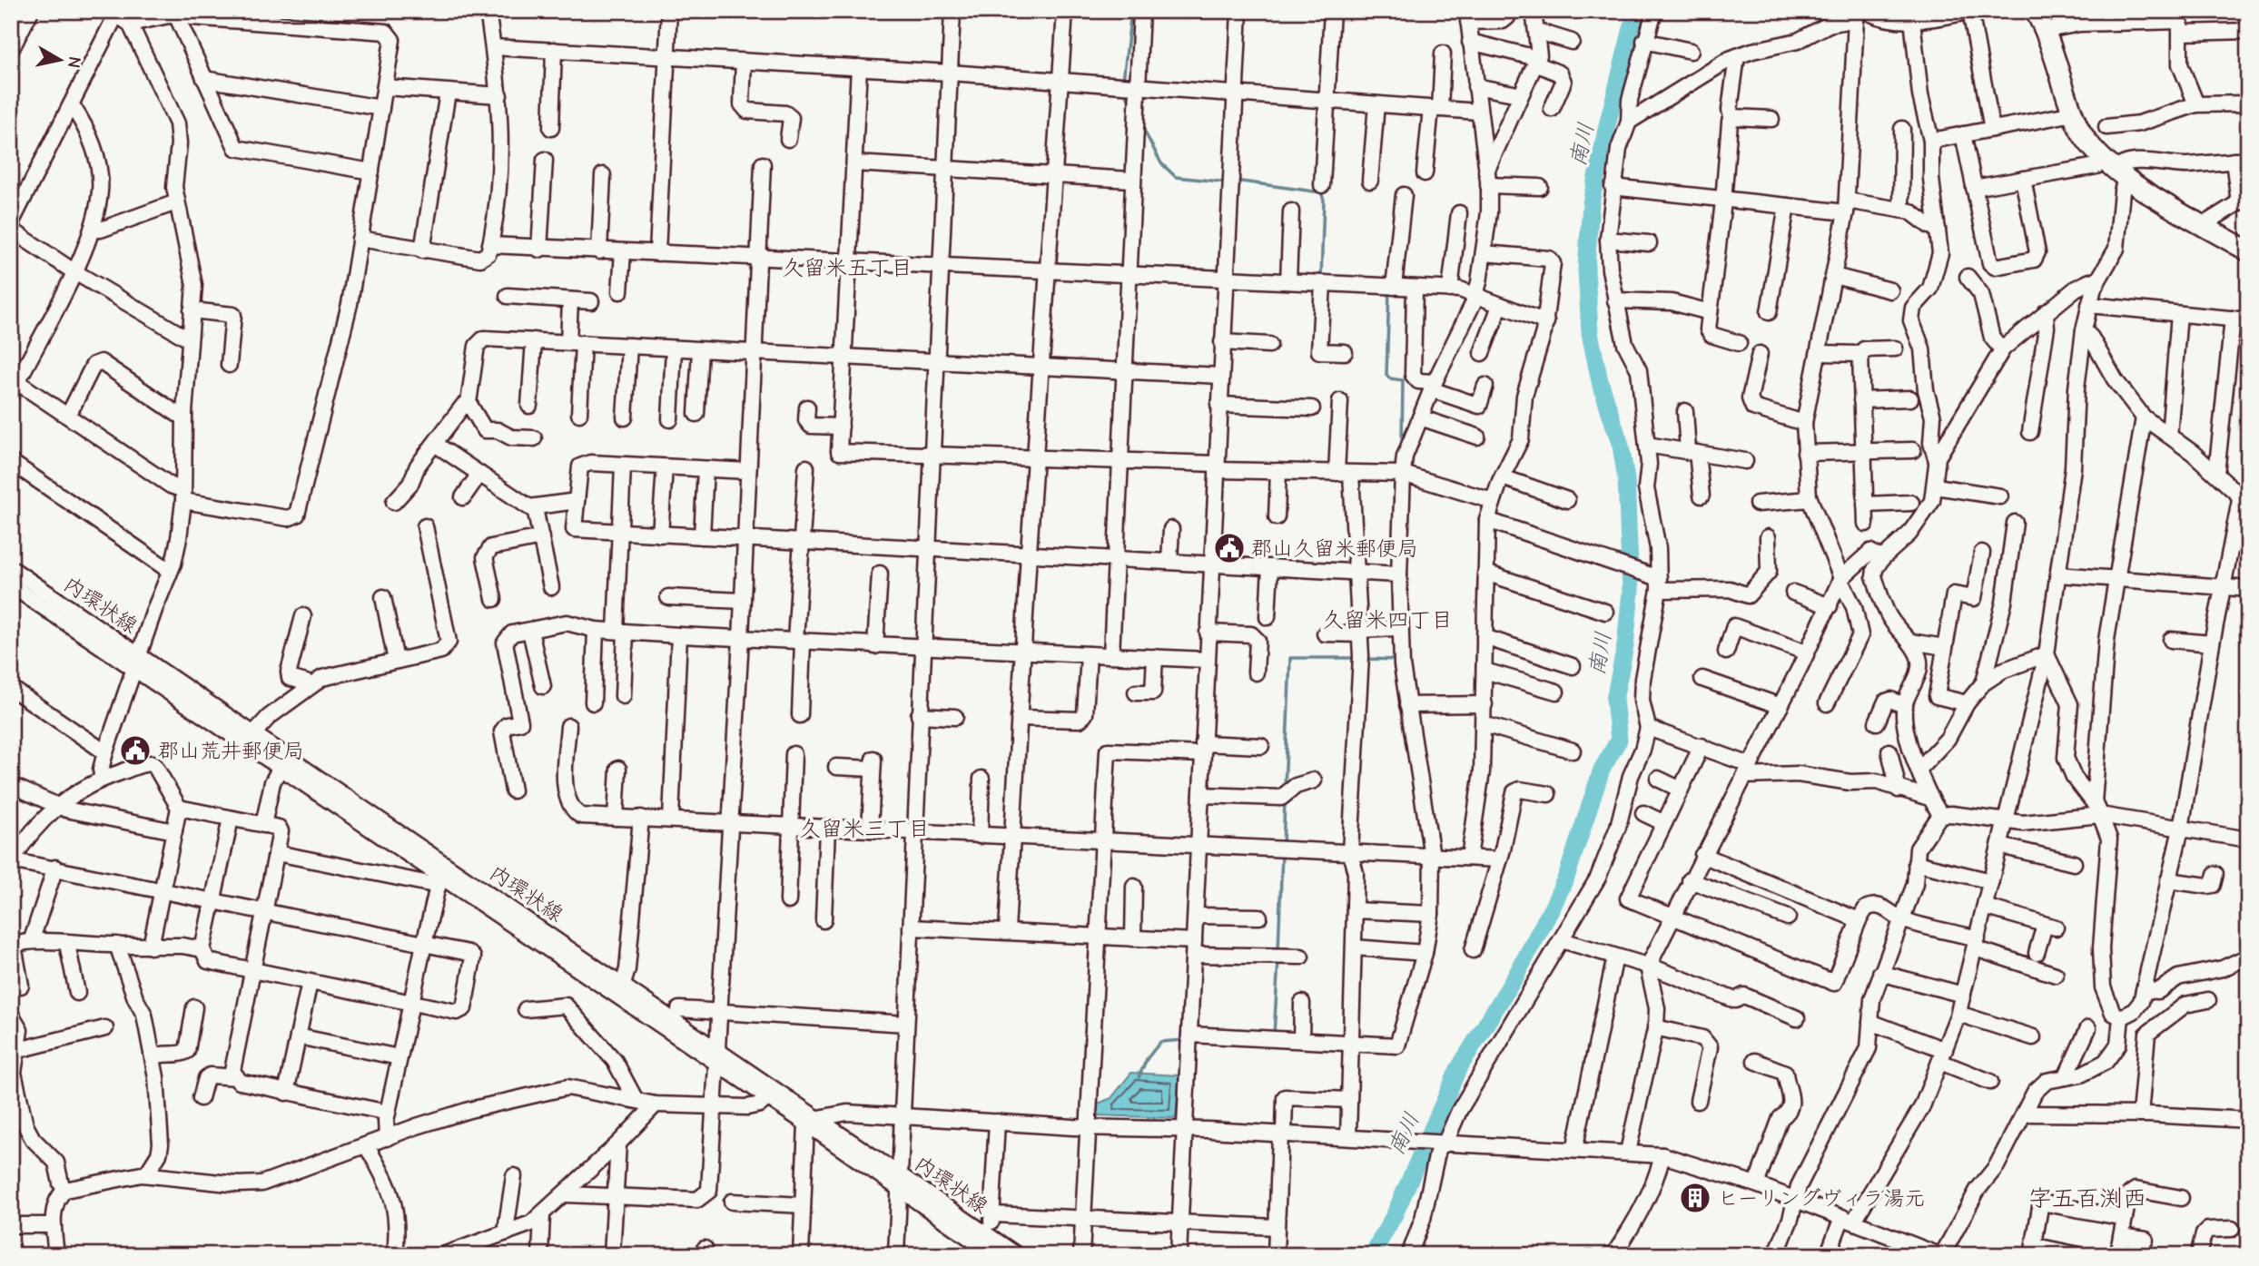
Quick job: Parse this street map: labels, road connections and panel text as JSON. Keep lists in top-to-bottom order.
{
  "streets": {
    "street": ["内環状線"]
  },
  "districts": [
    "久留米五丁目",
    "久留米四丁目",
    "久留米三丁目",
    "字五百渕西"
  ],
  "water": ["南川"],
  "places": {
    "public building": ["郡山久留米郵便局", "郡山荒井郵便局"],
    "building": ["ヒーリングヴィラ湯元"]
  },
  "north": "right"
}
